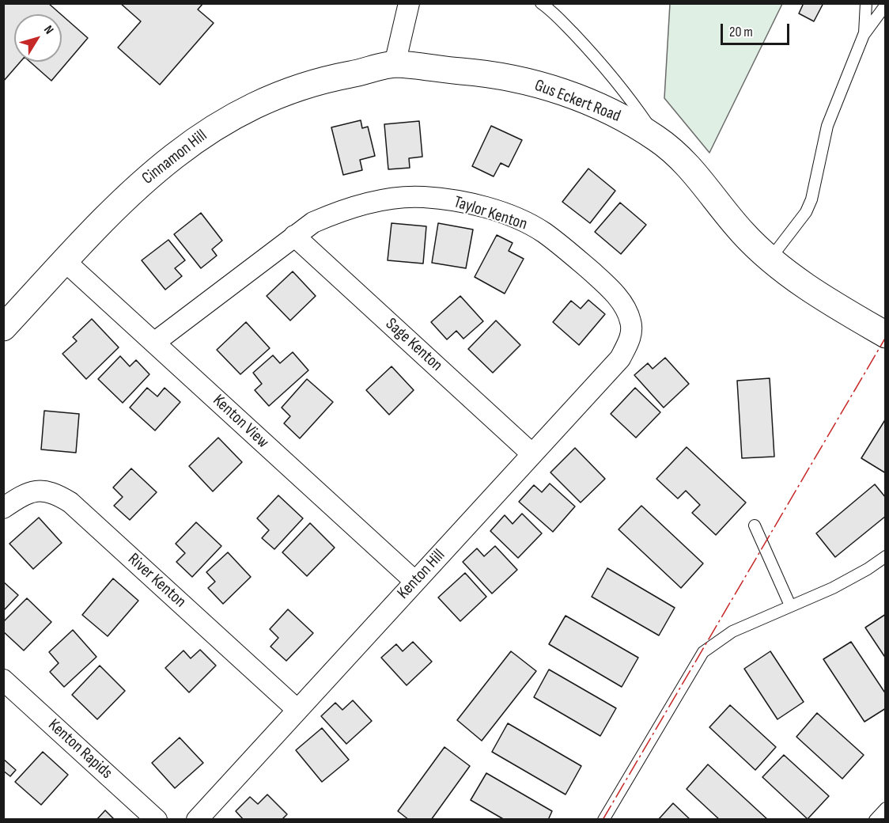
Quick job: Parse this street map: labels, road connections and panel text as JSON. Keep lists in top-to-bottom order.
{
  "streets": {
    "street": [
      "Gus Eckert Road",
      "Cinnamon Hill",
      "Taylor Kenton",
      "Sage Kenton",
      "Kenton View",
      "Kenton Hill",
      "River Kenton",
      "Kenton Rapids"
    ]
  },
  "crossings": [
    ["Gus Eckert Road", "Cinnamon Hill"],
    ["Cinnamon Hill", "Kenton View"],
    ["Taylor Kenton", "Sage Kenton"],
    ["Taylor Kenton", "Kenton View"],
    ["Taylor Kenton", "Kenton Hill"],
    ["Sage Kenton", "Kenton Hill"],
    ["Kenton View", "Kenton Hill"],
    ["Kenton Hill", "River Kenton"]
  ],
  "scale_bar": "20 m",
  "north": "top right"
}
